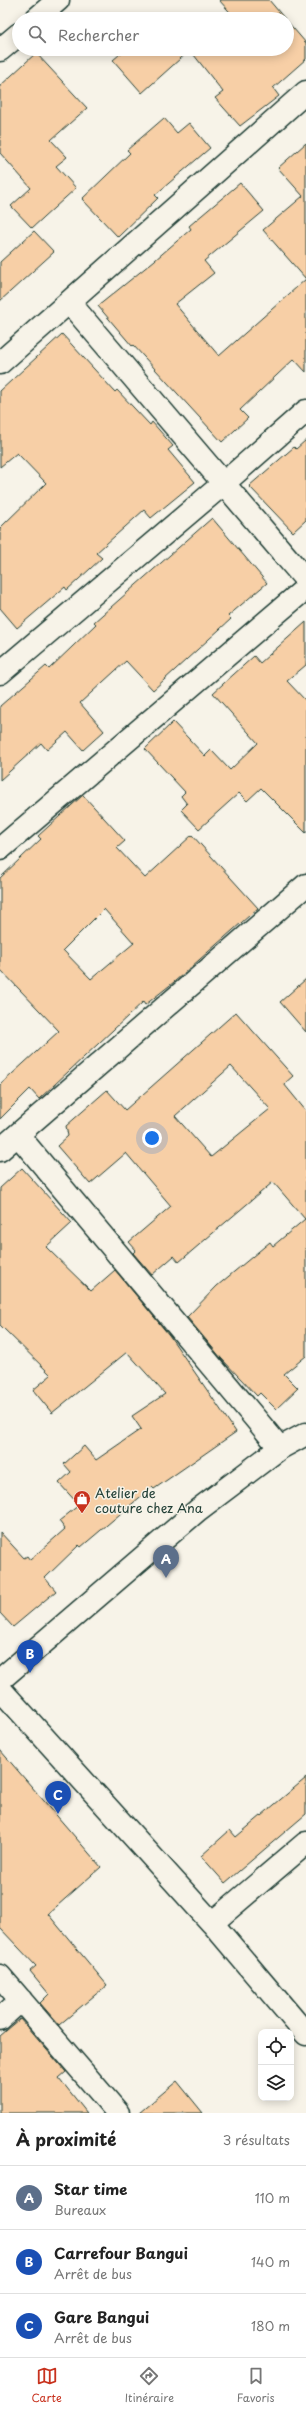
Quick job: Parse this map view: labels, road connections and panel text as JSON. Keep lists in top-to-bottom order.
{
  "places": {
    "shop": ["Atelier de couture chez Ana"]
  },
  "page": {
    "search": "Rechercher",
    "pins": ["A", "B", "C"],
    "heading": ["À proximité", "3 résultats"],
    "list": [
      {
        "mark": "A",
        "name": "Star time",
        "note": "Bureaux",
        "value": "110 m"
      },
      {
        "mark": "B",
        "name": "Carrefour Bangui",
        "note": "Arrêt de bus",
        "value": "140 m"
      },
      {
        "mark": "C",
        "name": "Gare Bangui",
        "note": "Arrêt de bus",
        "value": "180 m"
      }
    ],
    "nav": ["Carte", "Itinéraire", "Favoris"]
  }
}
